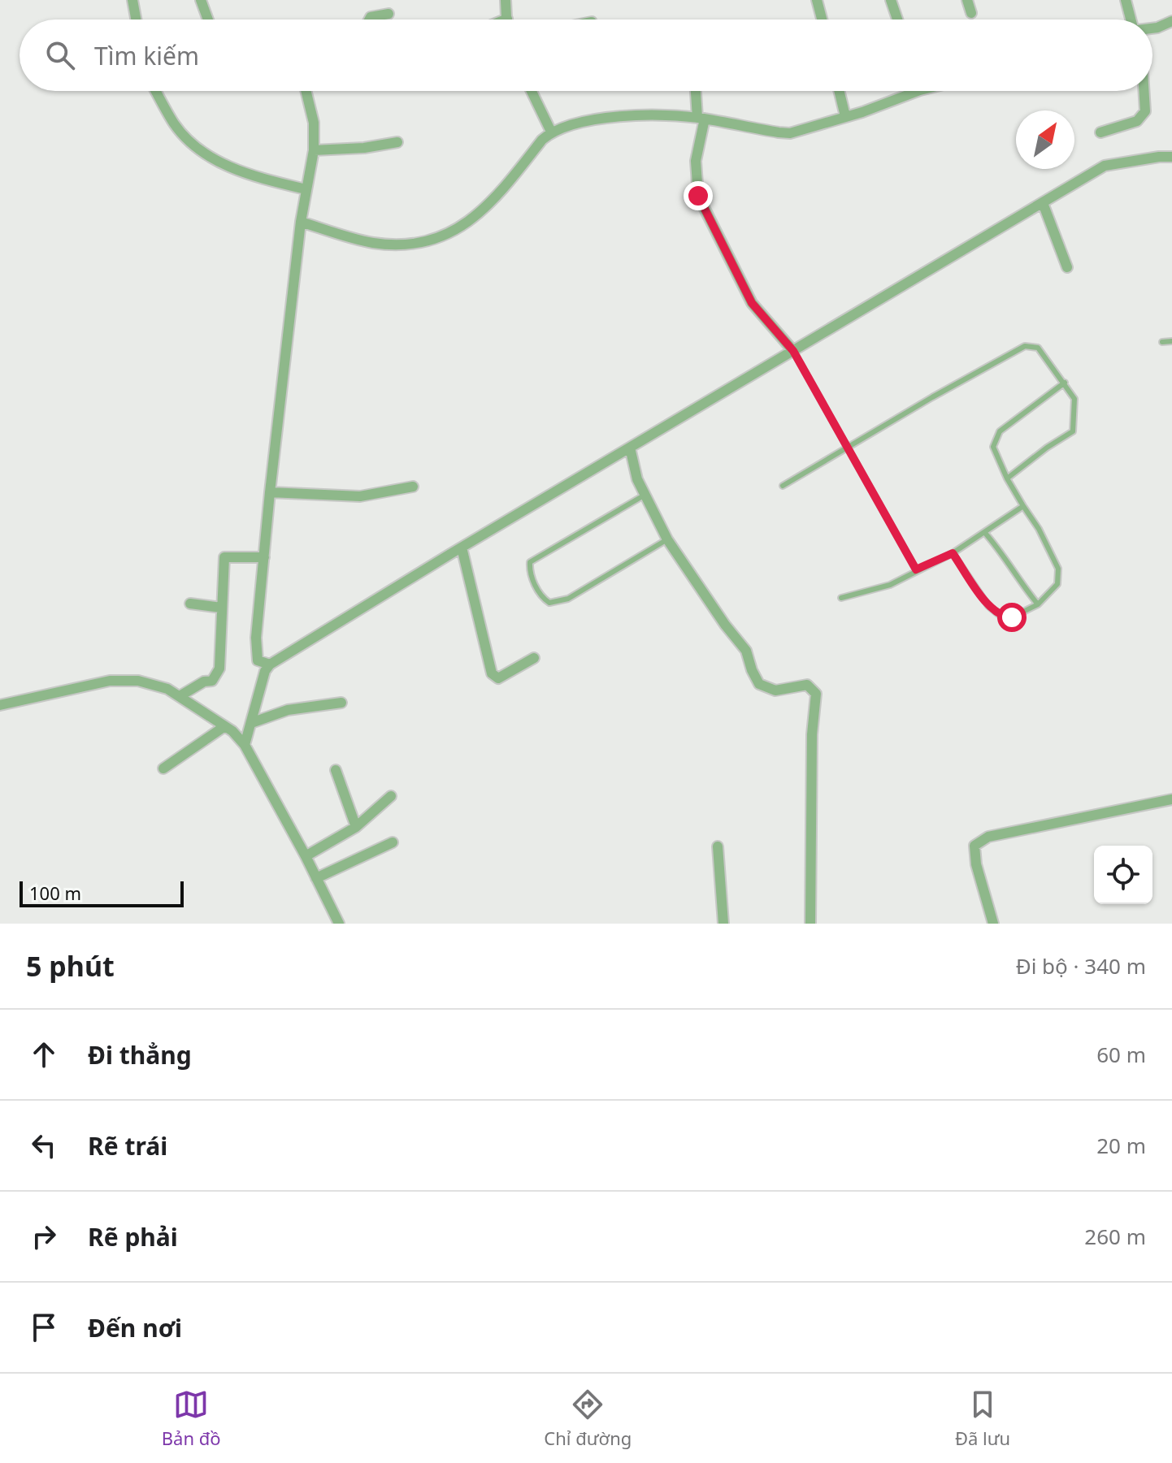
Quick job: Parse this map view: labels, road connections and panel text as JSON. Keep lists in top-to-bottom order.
{
  "scale_bar": "100 m",
  "north": "top right",
  "page": {
    "search": "Tìm kiếm",
    "scale": "100 m",
    "heading": ["5 phút", "Đi bộ · 340 m"],
    "list": [
      ["Đi thẳng", "60 m"],
      ["Rẽ trái", "20 m"],
      ["Rẽ phải", "260 m"],
      "Đến nơi"
    ],
    "nav": ["Bản đồ", "Chỉ đường", "Đã lưu"]
  }
}
